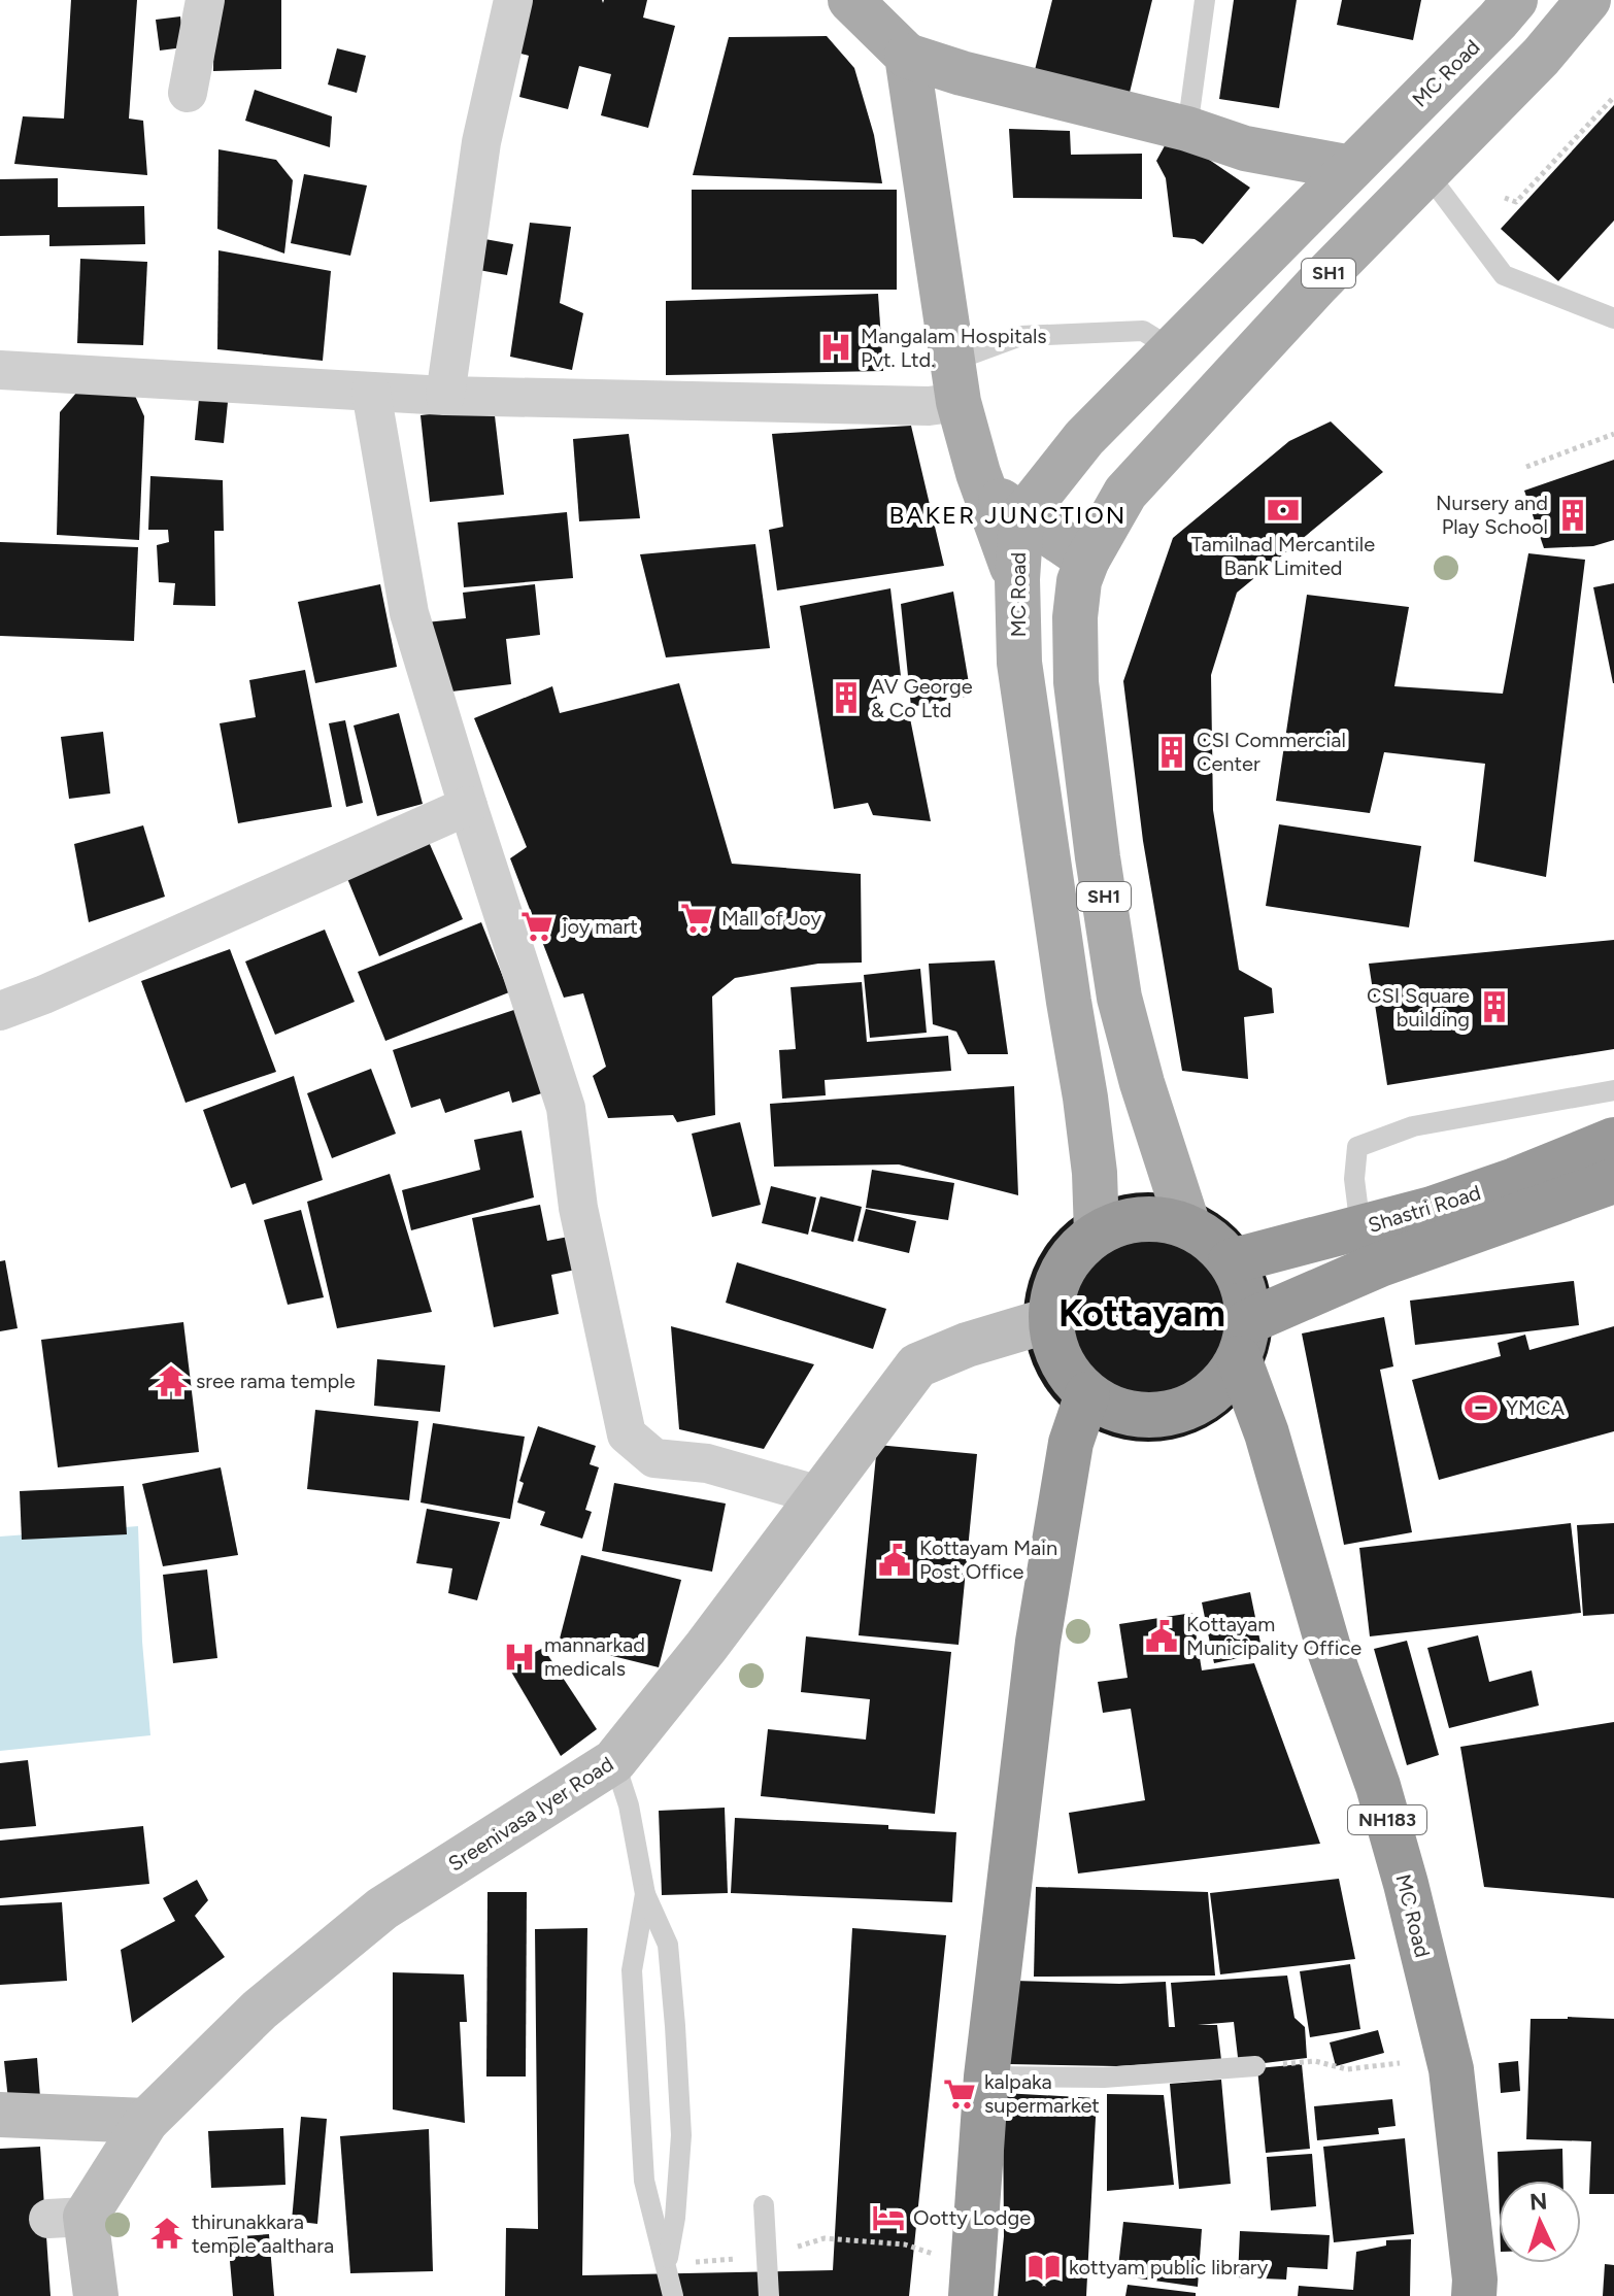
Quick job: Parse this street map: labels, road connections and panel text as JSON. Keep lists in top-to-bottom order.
{
  "streets": {
    "highway": ["MC Road", "Shastri Road", "NH183"],
    "main road": ["SH1", "Sreenivasa Iyer Road"]
  },
  "crossings": [
    ["MC Road", "SH1"],
    ["MC Road", "Shastri Road"],
    ["MC Road", "Sreenivasa Iyer Road"],
    ["MC Road", "NH183"],
    ["SH1", "Shastri Road"],
    ["SH1", "Sreenivasa Iyer Road"],
    ["SH1", "NH183"],
    ["Shastri Road", "Sreenivasa Iyer Road"],
    ["Shastri Road", "NH183"],
    ["Sreenivasa Iyer Road", "NH183"]
  ],
  "districts": ["BAKER JUNCTION", "Kottayam"],
  "places": {
    "hospital": ["Mangalam Hospitals Pvt. Ltd.", "mannarkad medicals"],
    "bank": ["Tamilnad Mercantile Bank Limited"],
    "building": [
      "Nursery and Play School",
      "AV George & Co Ltd",
      "CSI Commercial Center",
      "CSI Square building"
    ],
    "supermarket": ["Mall of Joy", "joy mart", "kalpaka supermarket"],
    "temple": ["sree rama temple", "thirunakkara temple aalthara"],
    "sports": ["YMCA"],
    "public building": ["Kottayam Main Post Office", "Kottayam Municipality Office"],
    "hotel": ["Ootty Lodge"],
    "library": ["kottyam public library"]
  },
  "north": "top"
}
